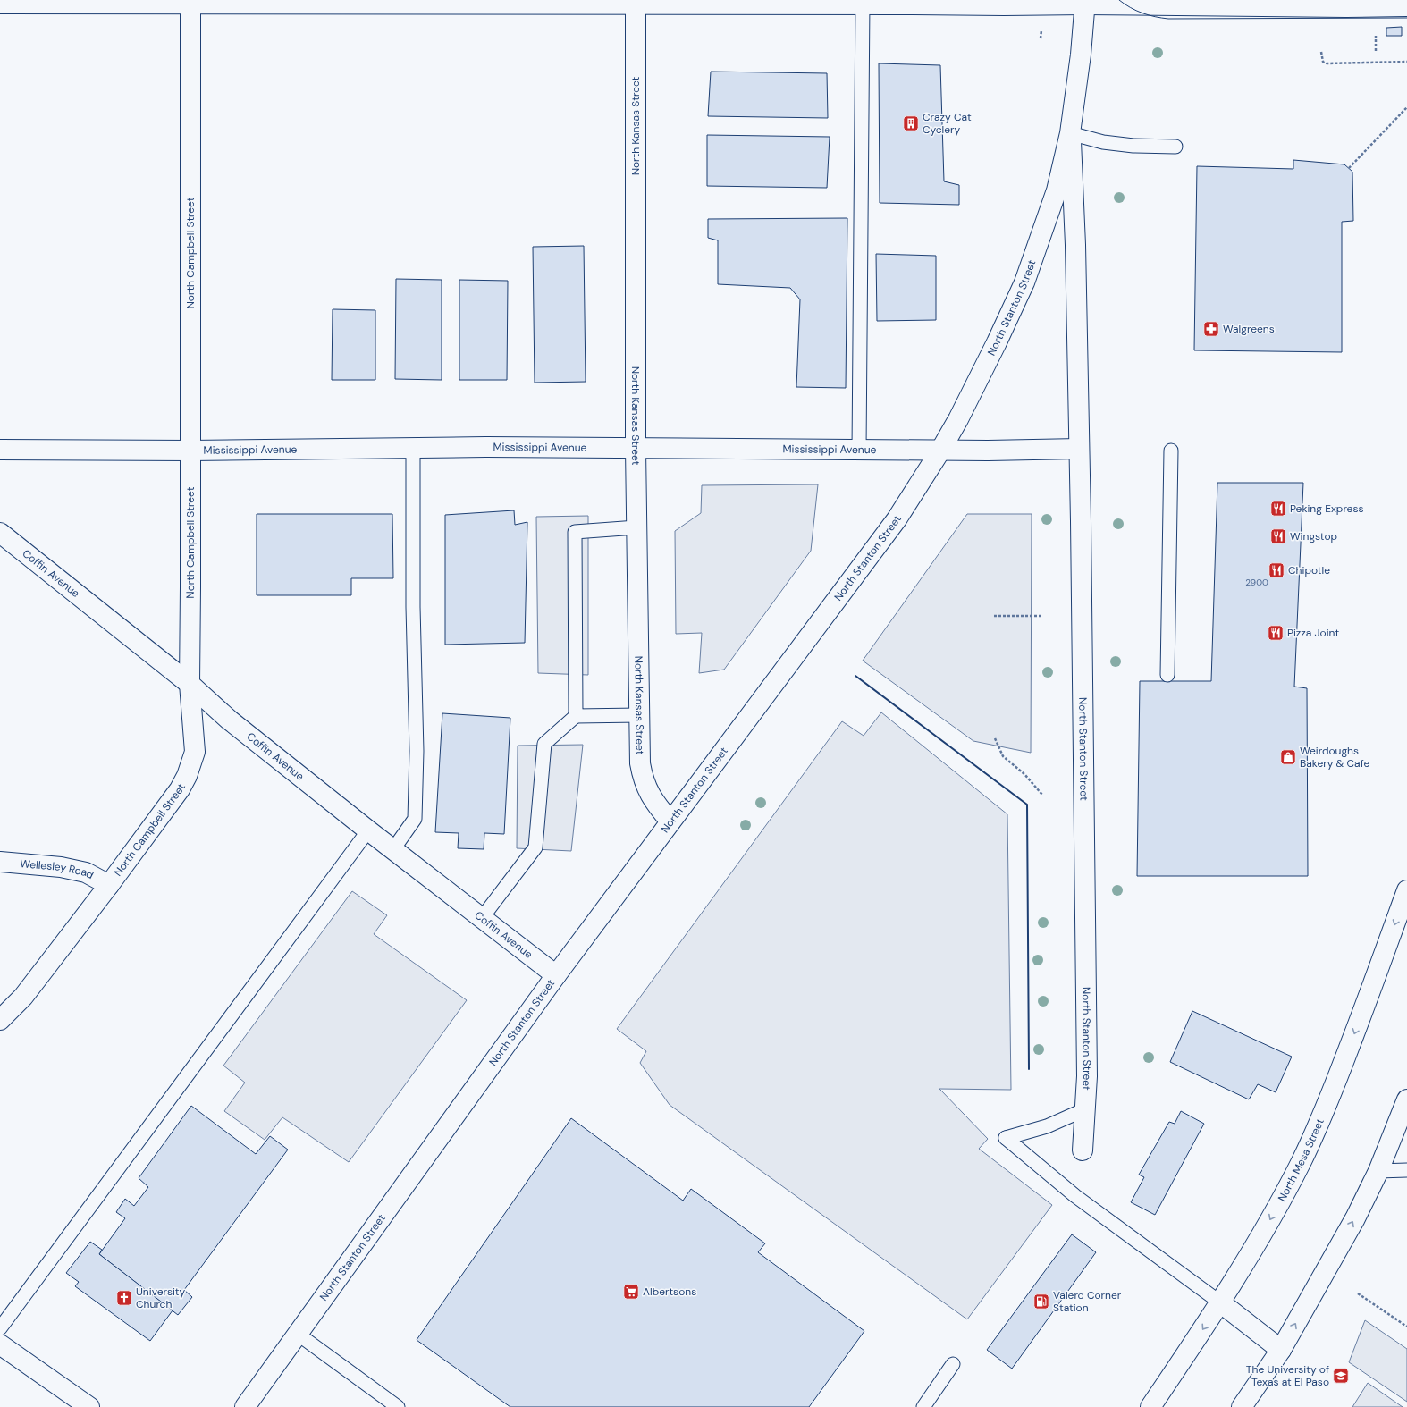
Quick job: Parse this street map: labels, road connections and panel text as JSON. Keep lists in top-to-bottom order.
{
  "streets": {
    "street": [
      "North Kansas Street",
      "North Campbell Street",
      "North Stanton Street",
      "Mississippi Avenue",
      "Coffin Avenue",
      "Wellesley Road",
      "North Mesa Street"
    ]
  },
  "crossings": [
    ["North Kansas Street", "North Stanton Street"],
    ["North Kansas Street", "Mississippi Avenue"],
    ["North Campbell Street", "Mississippi Avenue"],
    ["North Campbell Street", "Coffin Avenue"],
    ["North Campbell Street", "Wellesley Road"],
    ["North Stanton Street", "Mississippi Avenue"],
    ["North Stanton Street", "Coffin Avenue"]
  ],
  "places": {
    "building": ["Crazy Cat Cyclery"],
    "pharmacy": ["Walgreens"],
    "restaurant": [
      "Peking Express",
      "Wingstop",
      "Chipotle",
      "Pizza Joint"
    ],
    "shop": ["Weirdoughs Bakery & Cafe"],
    "supermarket": ["Albertsons"],
    "church": ["University Church"],
    "fuel station": ["Valero Corner Station"],
    "school or university": ["The University of Texas at El Paso"]
  },
  "house_numbers": ["2900"]
}
